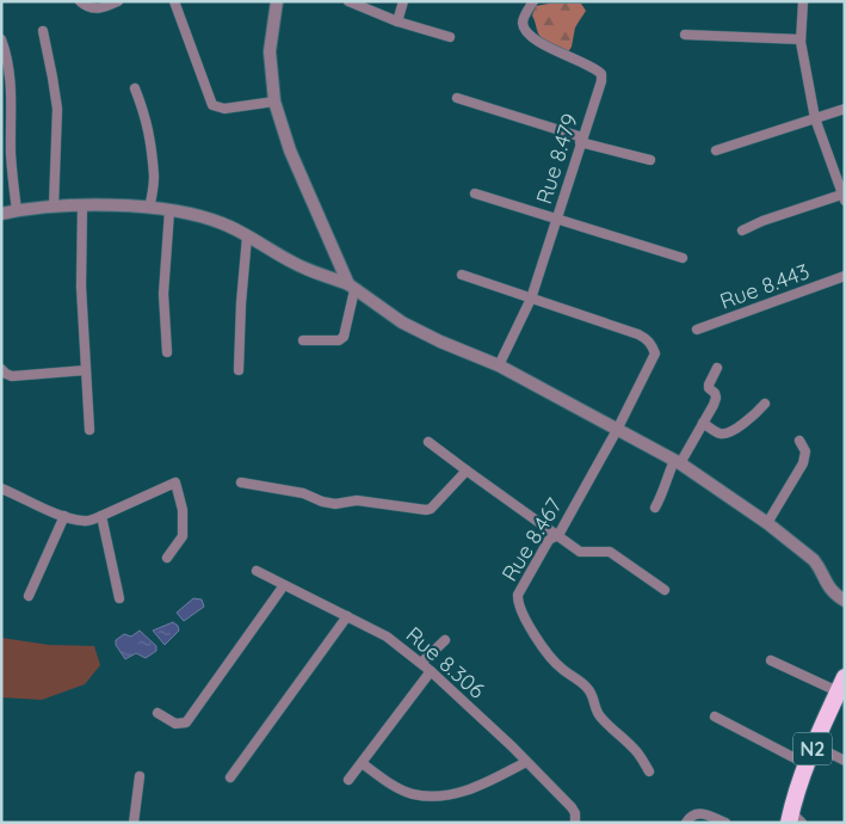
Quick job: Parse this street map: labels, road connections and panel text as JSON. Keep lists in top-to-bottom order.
{
  "streets": {
    "highway": ["N2"],
    "street": [
      "Rue 8.479",
      "Rue 8.443",
      "Rue 8.467",
      "Rue 8.306"
    ]
  },
  "crossings": [
    ["Rue 8.479", "Rue 8.467"]
  ]
}
